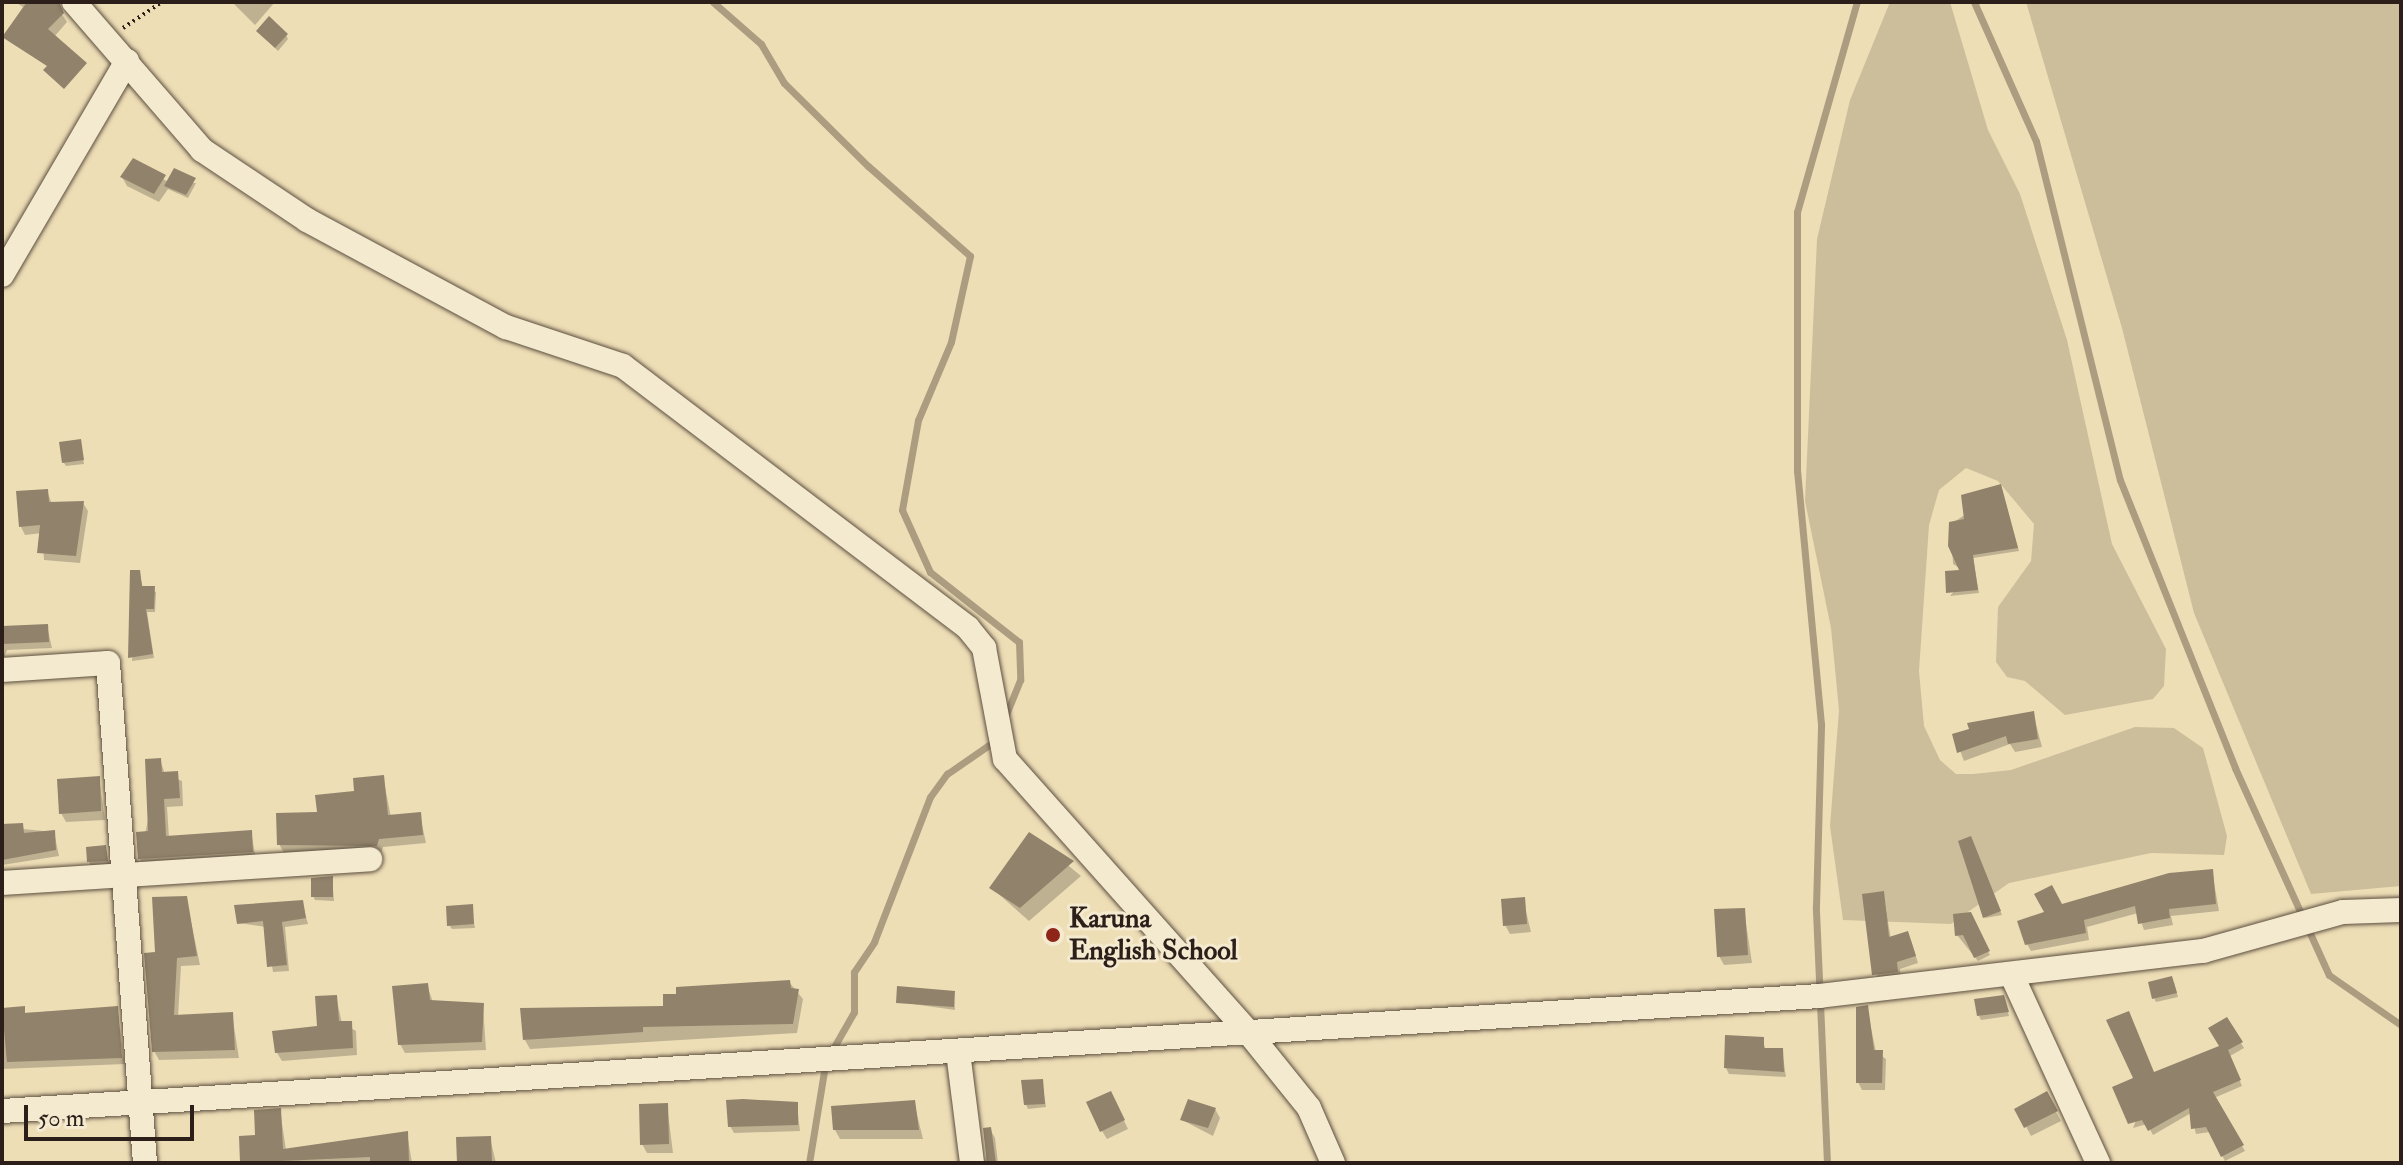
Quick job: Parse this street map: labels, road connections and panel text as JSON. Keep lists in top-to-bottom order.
{
  "places": ["Karuna English School"],
  "scale_bar": "50 m"
}
